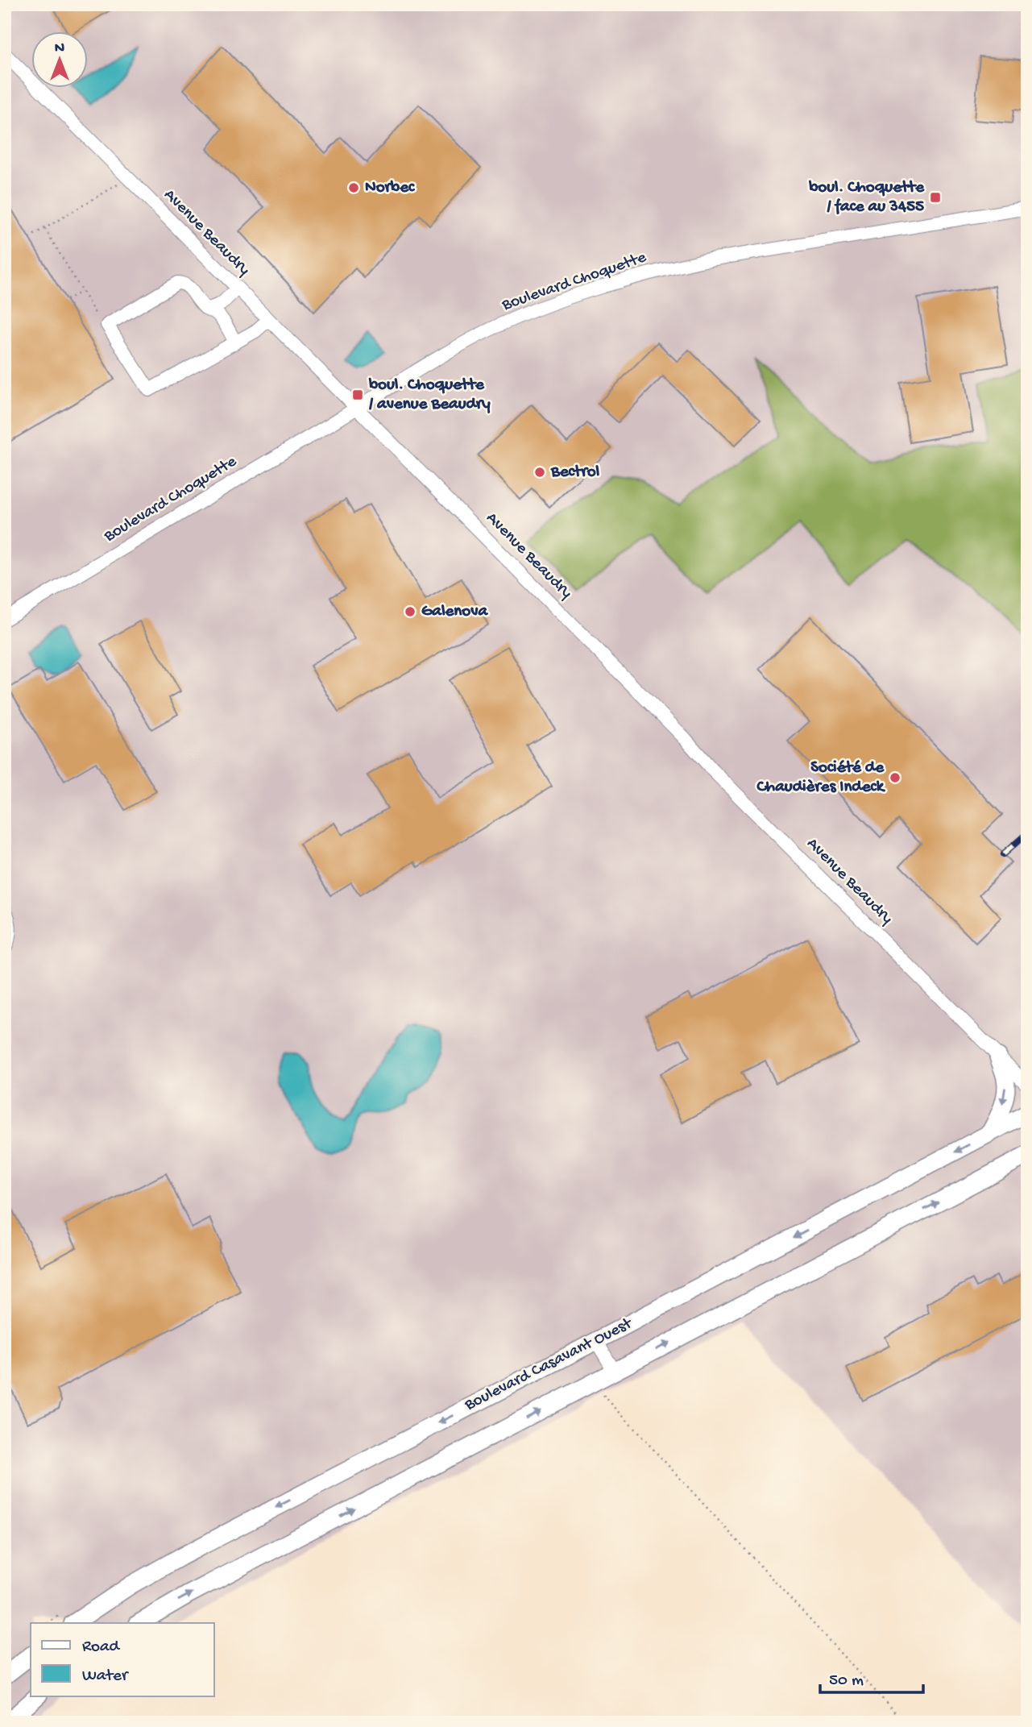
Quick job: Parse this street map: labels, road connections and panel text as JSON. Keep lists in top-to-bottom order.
{
  "streets": {
    "main road": ["Boulevard Casavant Ouest"],
    "street": ["Avenue Beaudry", "Boulevard Choquette"]
  },
  "crossings": [
    ["Avenue Beaudry", "Boulevard Choquette"]
  ],
  "places": {
    "other": [
      "Norbec",
      "Bectrol",
      "Galenova",
      "Société de Chaudières Indeck"
    ],
    "transit": ["boul. Choquette / face au 3455", "boul. Choquette / avenue Beaudry"]
  },
  "legend": ["Road", "Water"],
  "scale_bar": "50 m",
  "north": "top"
}
